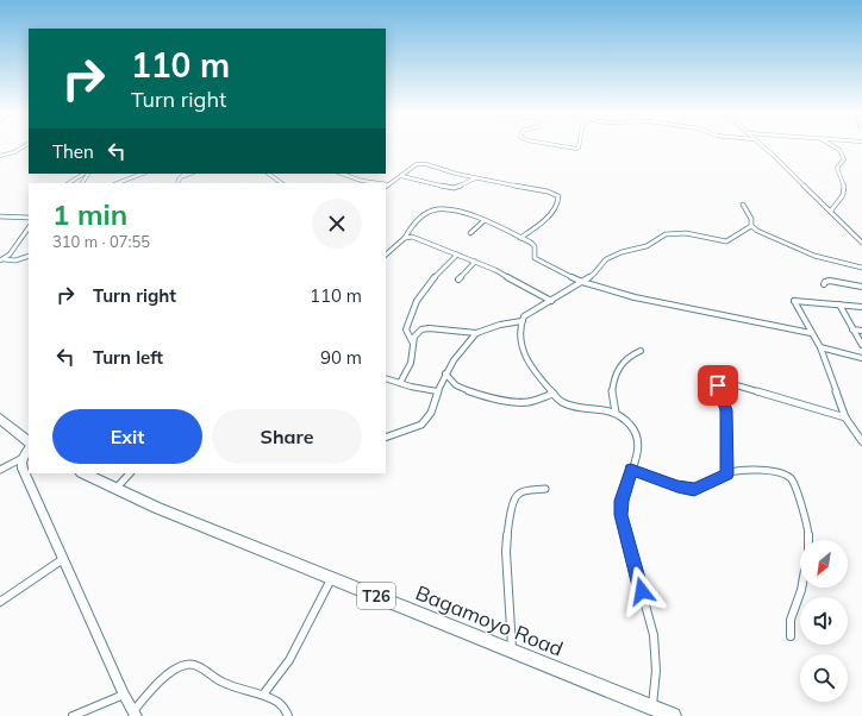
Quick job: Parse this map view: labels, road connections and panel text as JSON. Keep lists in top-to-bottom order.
{
  "streets": {
    "highway": ["T26", "Bagamoyo Road"]
  },
  "north": "bottom left",
  "page": {
    "turn": ["110 m", "Turn right"],
    "then": "Then",
    "heading": ["1 min", "310 m · 07:55"],
    "list": [
      {
        "name": "Turn right",
        "value": "110 m"
      },
      {
        "name": "Turn left",
        "value": "90 m"
      }
    ],
    "buttons": ["Exit", "Share"]
  }
}
